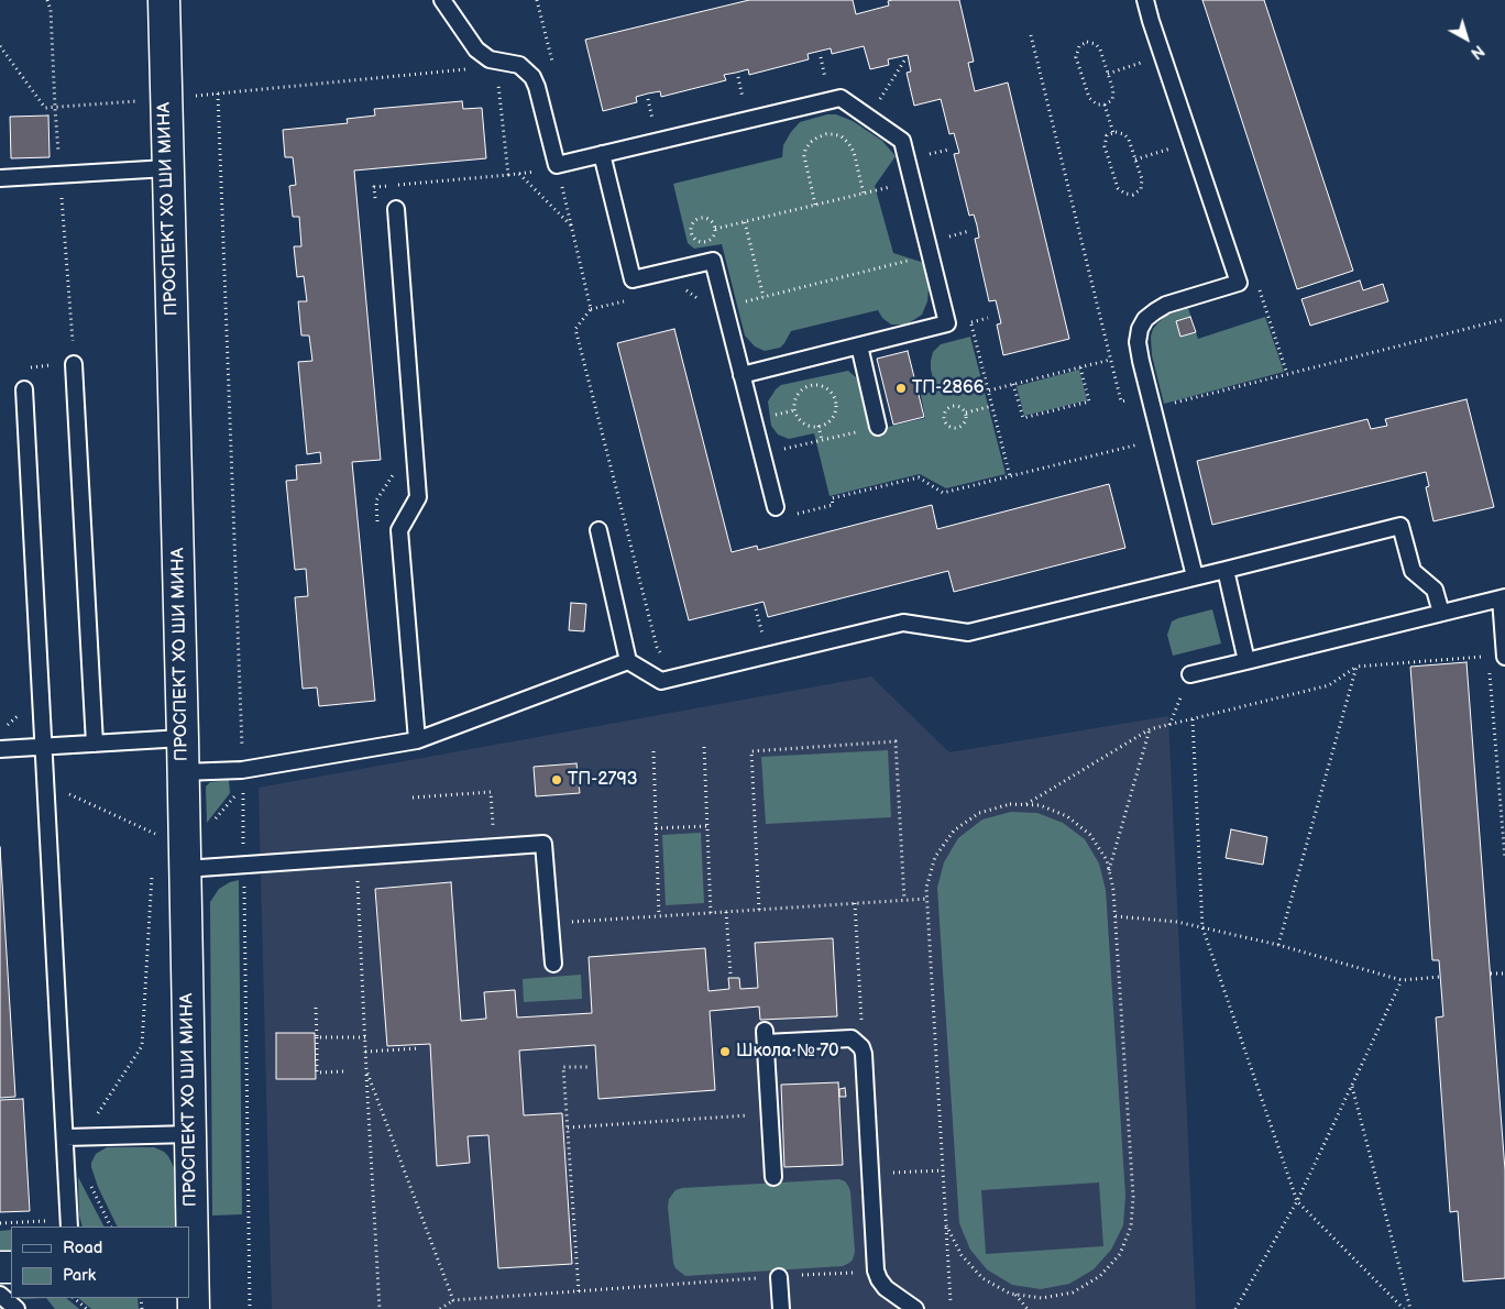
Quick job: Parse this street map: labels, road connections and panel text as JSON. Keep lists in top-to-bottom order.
{
  "streets": {
    "street": ["ПРОСПЕКТ ХО ШИ МИНА"]
  },
  "places": ["ТП-2866", "ТП-2793", "Школа № 70"],
  "legend": ["Road", "Park"],
  "north": "bottom right"
}
